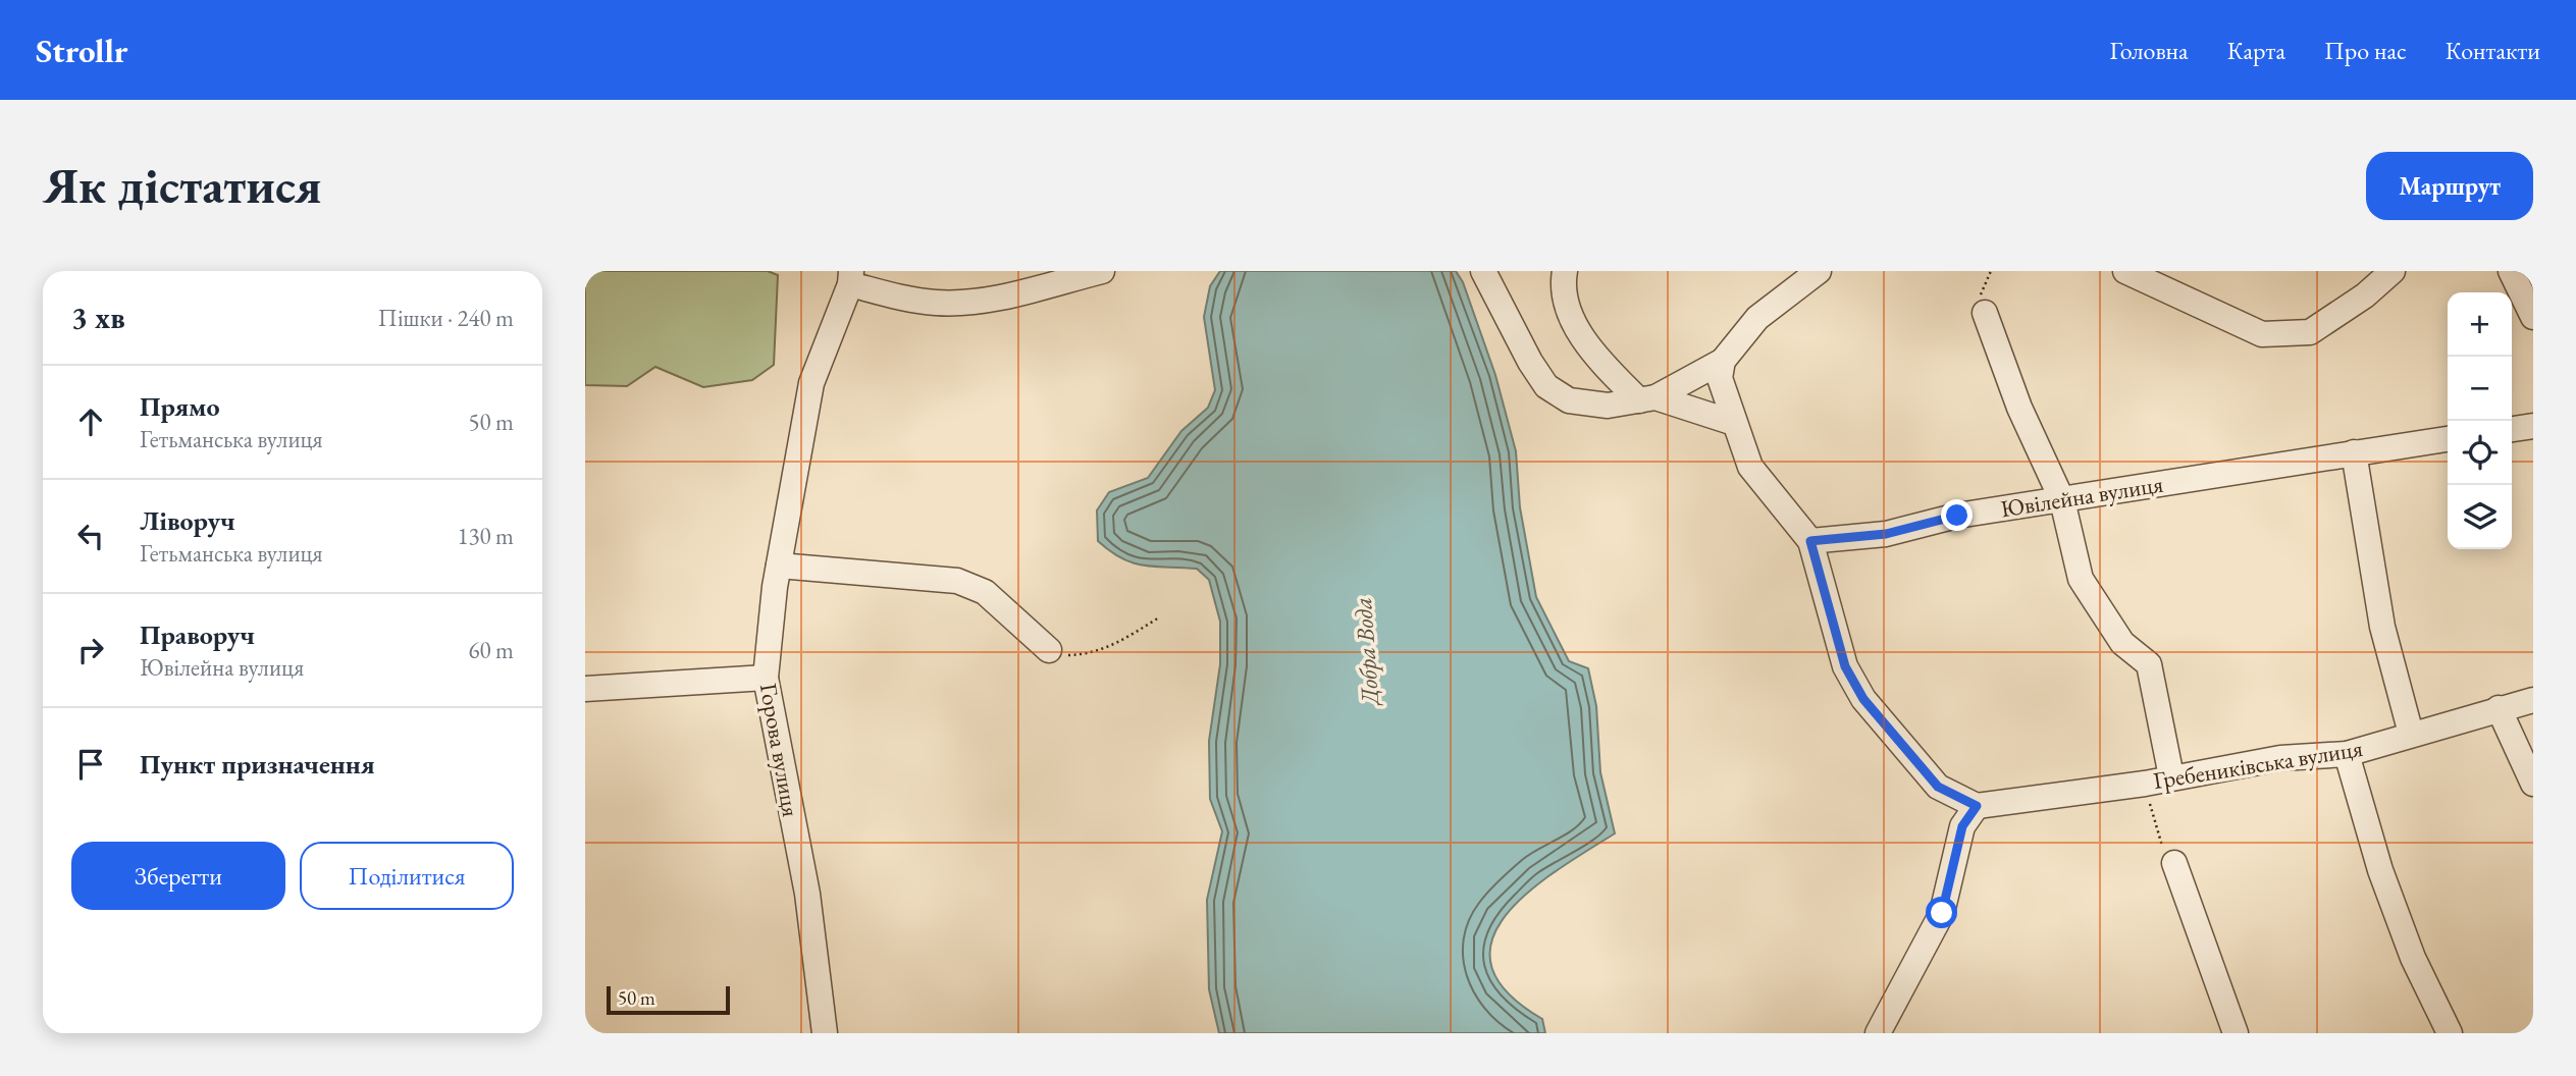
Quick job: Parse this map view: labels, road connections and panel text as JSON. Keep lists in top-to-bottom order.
{
  "streets": {
    "street": ["Ювілейна вулиця", "Горова вулиця", "Гребениківська вулиця"]
  },
  "water": ["Добра Вода"],
  "scale_bar": "50 m",
  "page": {
    "header": "Strollr",
    "nav": [
      "Головна",
      "Карта",
      "Про нас",
      "Контакти"
    ],
    "buttons": [
      "Маршрут",
      ["Зберегти", "Поділитися"]
    ],
    "title": "Як дістатися",
    "heading": ["3 хв", "Пішки · 240 m"],
    "map_buttons": ["+", "−"],
    "list": [
      ["Прямо", "Гетьманська вулиця", "50 m"],
      ["Ліворуч", "Гетьманська вулиця", "130 m"],
      ["Праворуч", "Ювілейна вулиця", "60 m"],
      "Пункт призначення"
    ],
    "scale": "50 m"
  }
}
